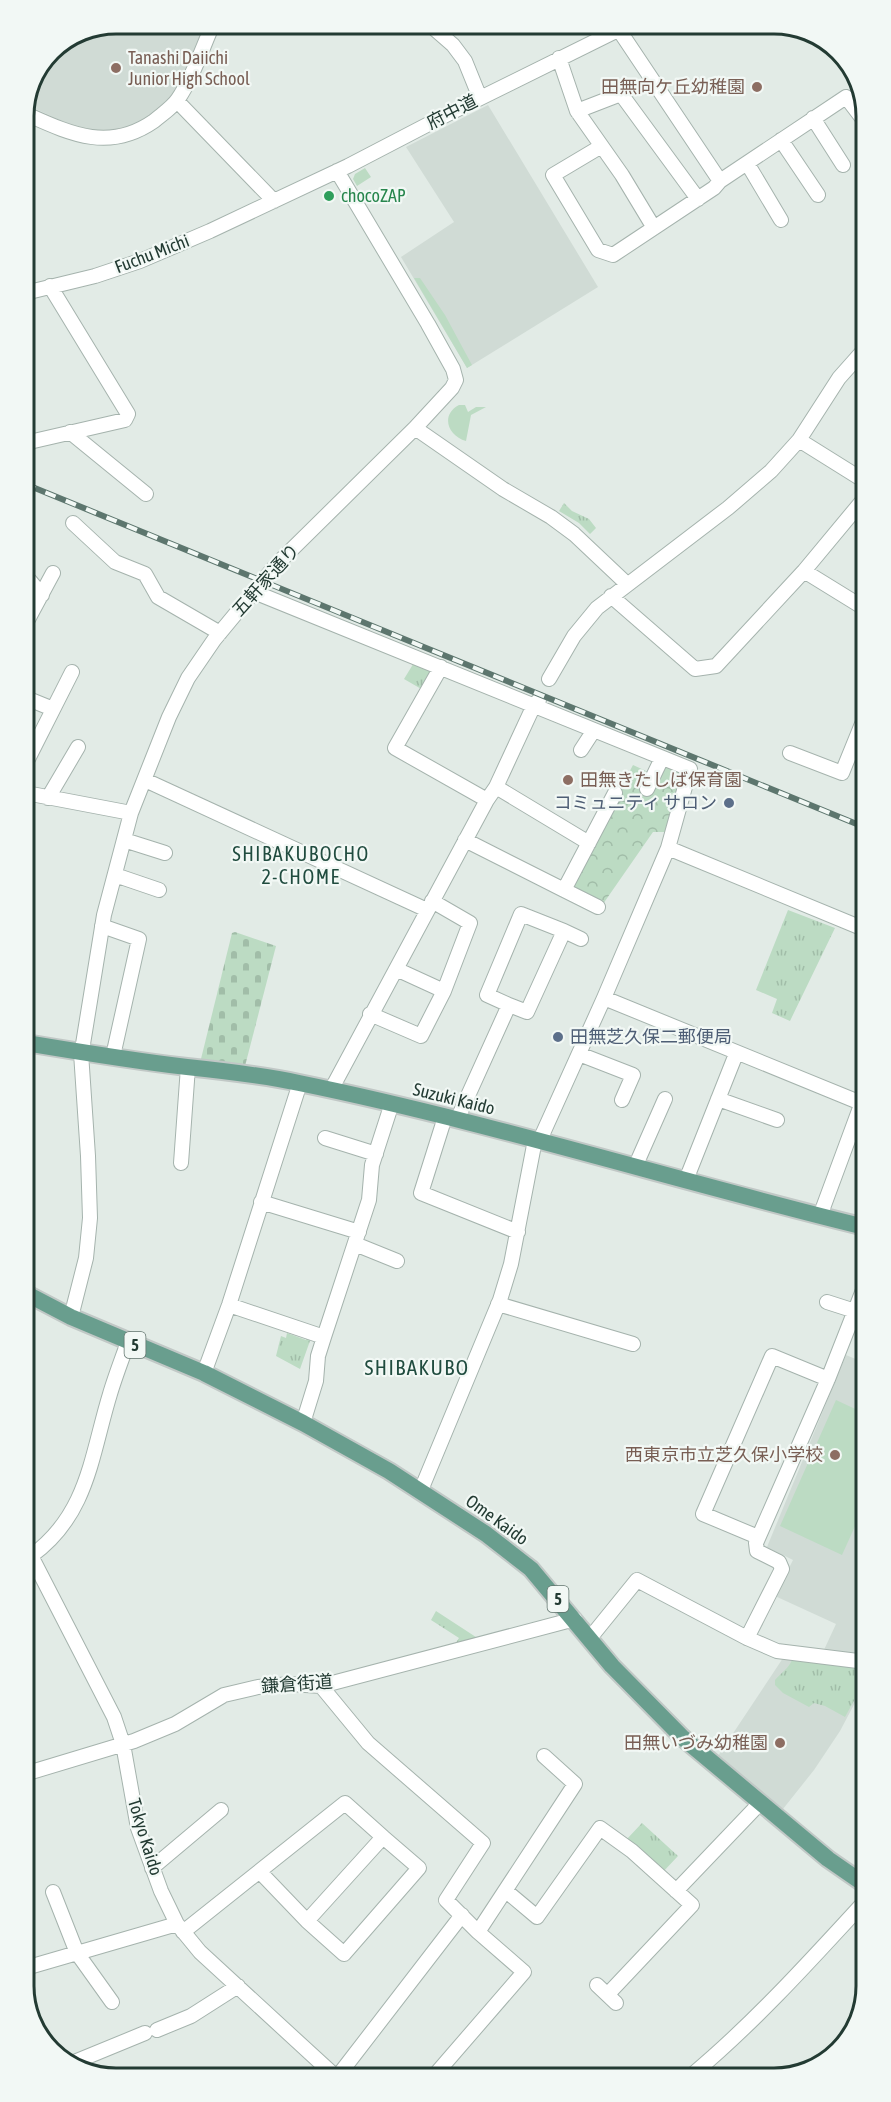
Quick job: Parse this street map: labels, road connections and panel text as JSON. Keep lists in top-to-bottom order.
{
  "streets": {
    "main road": ["Suzuki Kaido", "5", "Ome Kaido"],
    "street": [
      "府中道",
      "Fuchu Michi",
      "五軒家通り",
      "鎌倉街道",
      "Tokyo Kaido"
    ]
  },
  "crossings": [
    ["府中道", "Fuchu Michi"],
    ["府中道", "五軒家通り"],
    ["五軒家通り", "Suzuki Kaido"],
    ["五軒家通り", "Ome Kaido"],
    ["Ome Kaido", "鎌倉街道"],
    ["鎌倉街道", "Tokyo Kaido"]
  ],
  "districts": ["SHIBAKUBOCHO 2-CHOME", "SHIBAKUBO"],
  "places": [
    "Tanashi Daiichi Junior High School",
    "田無向ケ丘幼稚園",
    "chocoZAP",
    "田無きたしば保育園",
    "コミュニティ サロン",
    "田無芝久保二郵便局",
    "西東京市立芝久保小学校",
    "田無いづみ幼稚園"
  ]
}
